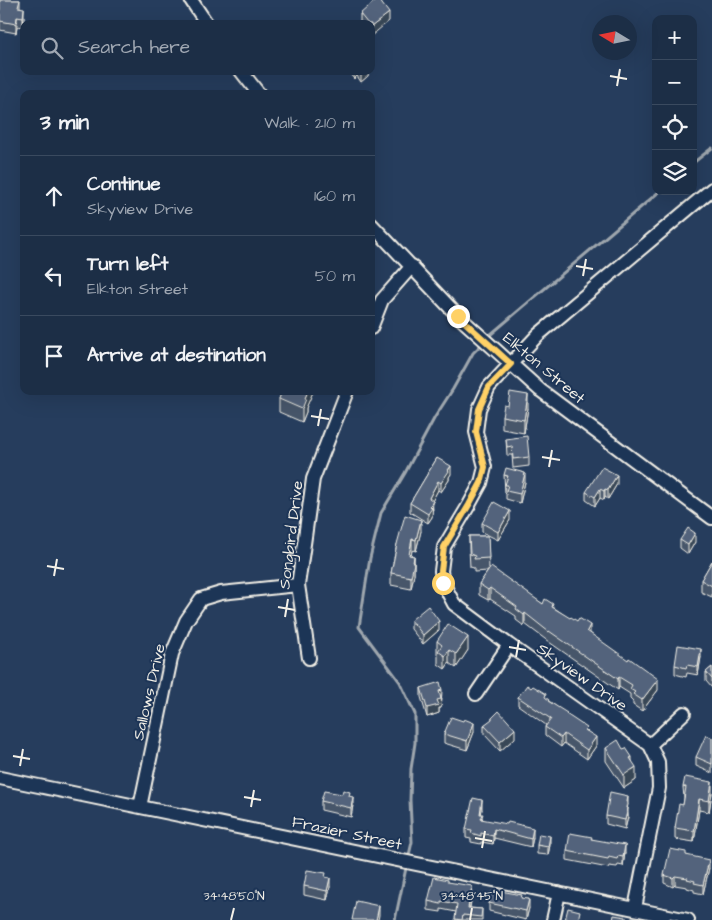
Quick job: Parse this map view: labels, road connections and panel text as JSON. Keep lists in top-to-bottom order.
{
  "streets": {
    "street": [
      "Elkton Street",
      "Songbird Drive",
      "Skyview Drive",
      "Sallows Drive",
      "Frazier Street"
    ]
  },
  "crossings": [
    ["Elkton Street", "Skyview Drive"],
    ["Songbird Drive", "Sallows Drive"],
    ["Sallows Drive", "Frazier Street"]
  ],
  "north": "left",
  "page": {
    "map_buttons": ["+", "−"],
    "search": "Search here",
    "heading": ["3 min", "Walk · 210 m"],
    "list": [
      ["Continue", "Skyview Drive", "160 m"],
      ["Turn left", "Elkton Street", "50 m"],
      "Arrive at destination"
    ]
  },
  "coordinates": ["34°48'50\"N", "34°48'45\"N"]
}
